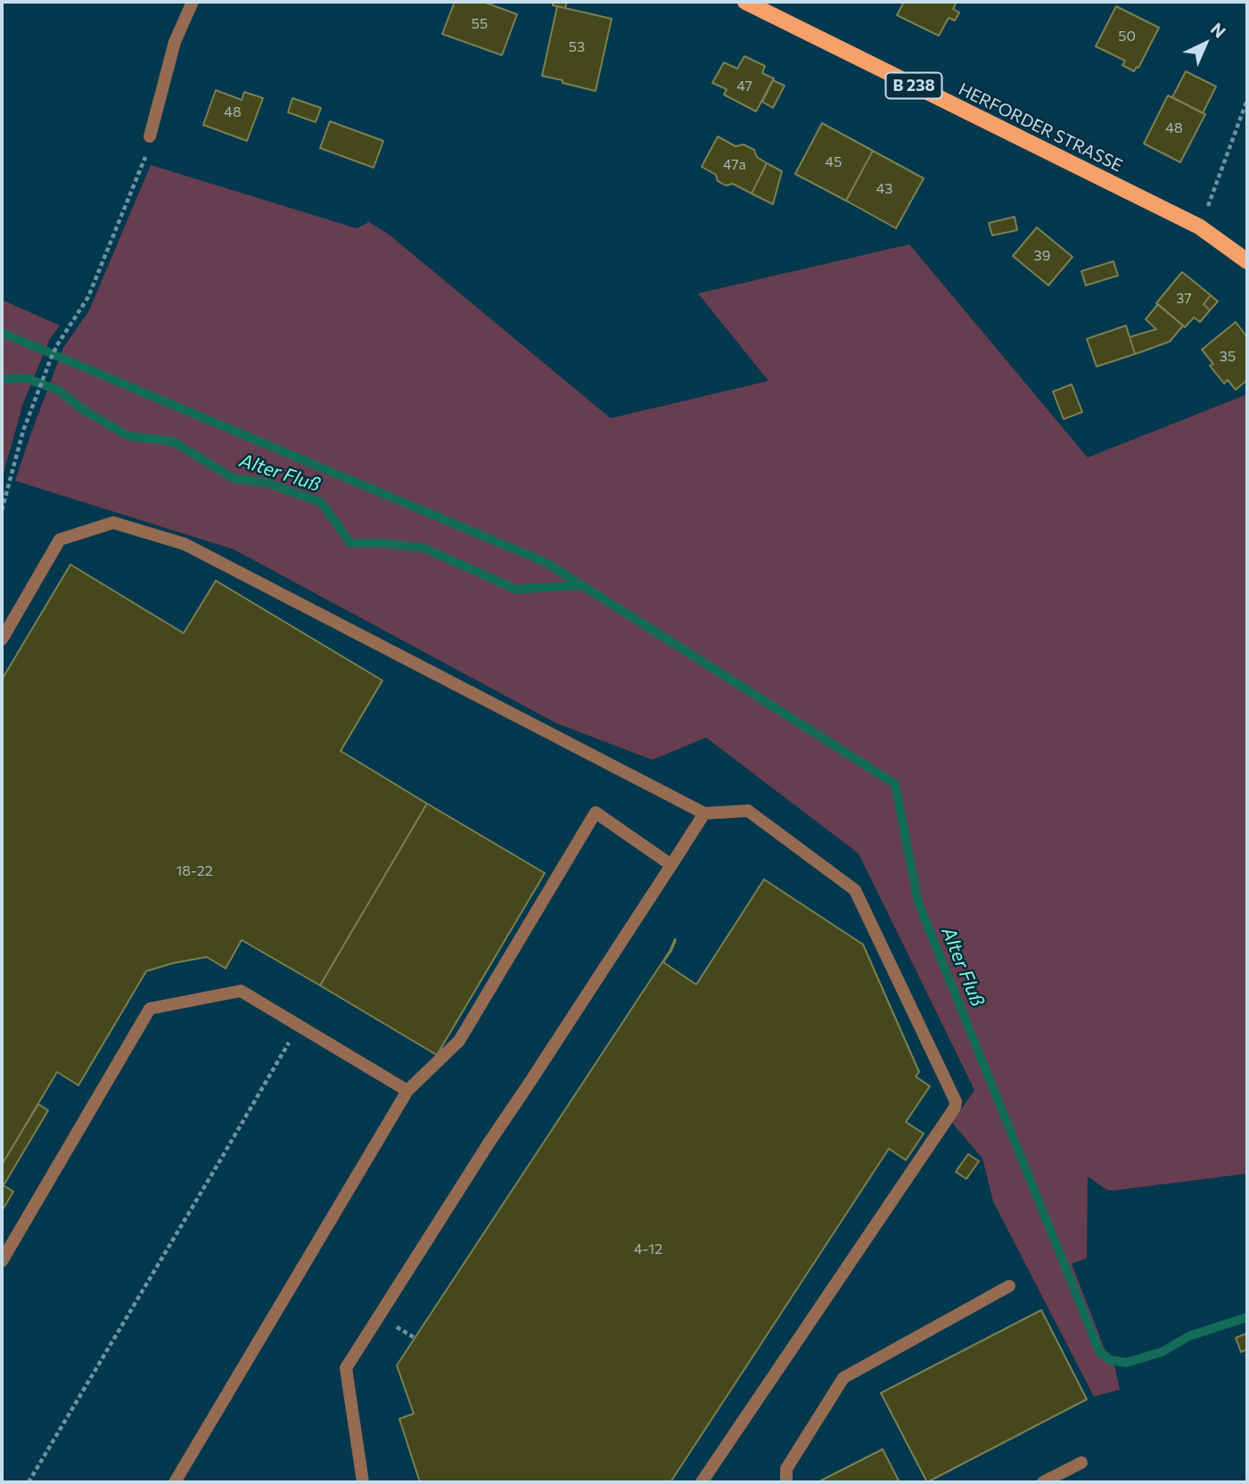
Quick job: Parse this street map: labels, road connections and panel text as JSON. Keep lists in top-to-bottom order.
{
  "streets": {
    "main road": ["B 238", "HERFORDER STRASSE"]
  },
  "water": ["Alter Fluß"],
  "house_numbers": [
    "55",
    "50",
    "53",
    "47",
    "48",
    "48",
    "45",
    "47a",
    "43",
    "39",
    "37",
    "35",
    "18-22",
    "4-12"
  ],
  "north": "top right"
}
